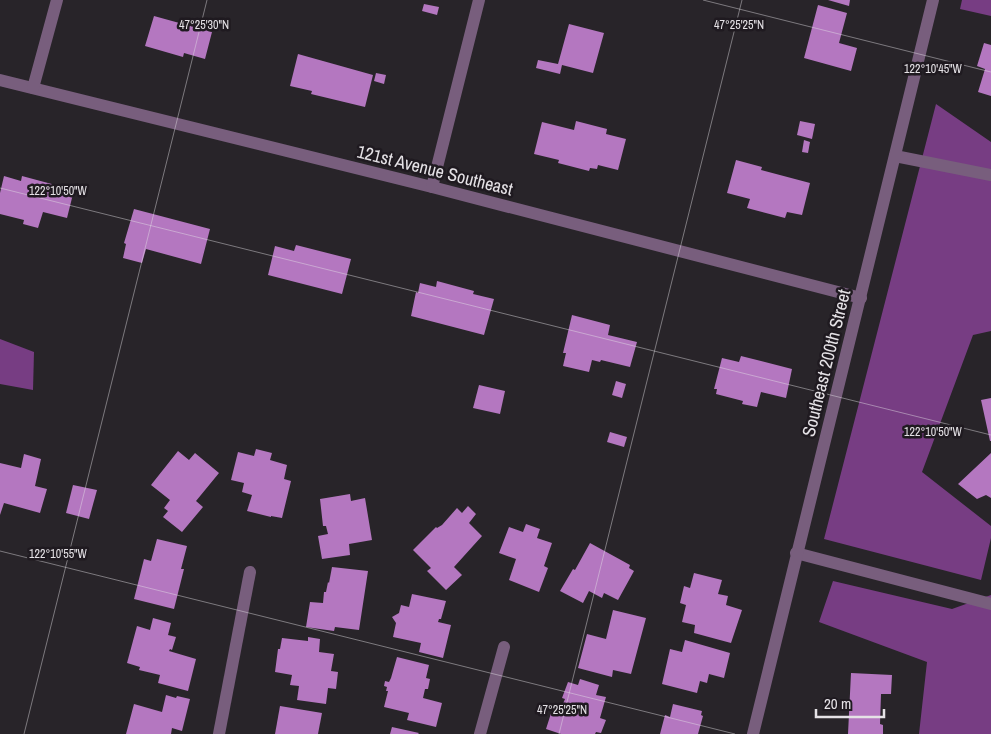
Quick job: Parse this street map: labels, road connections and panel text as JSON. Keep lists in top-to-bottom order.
{
  "streets": {
    "street": ["121st Avenue Southeast", "Southeast 200th Street"]
  },
  "crossings": [
    ["121st Avenue Southeast", "Southeast 200th Street"]
  ],
  "scale_bar": "20 m",
  "coordinates": [
    "47°25'30\"N",
    "47°25'25\"N",
    "122°10'45\"W",
    "122°10'50\"W",
    "122°10'55\"W"
  ]
}
